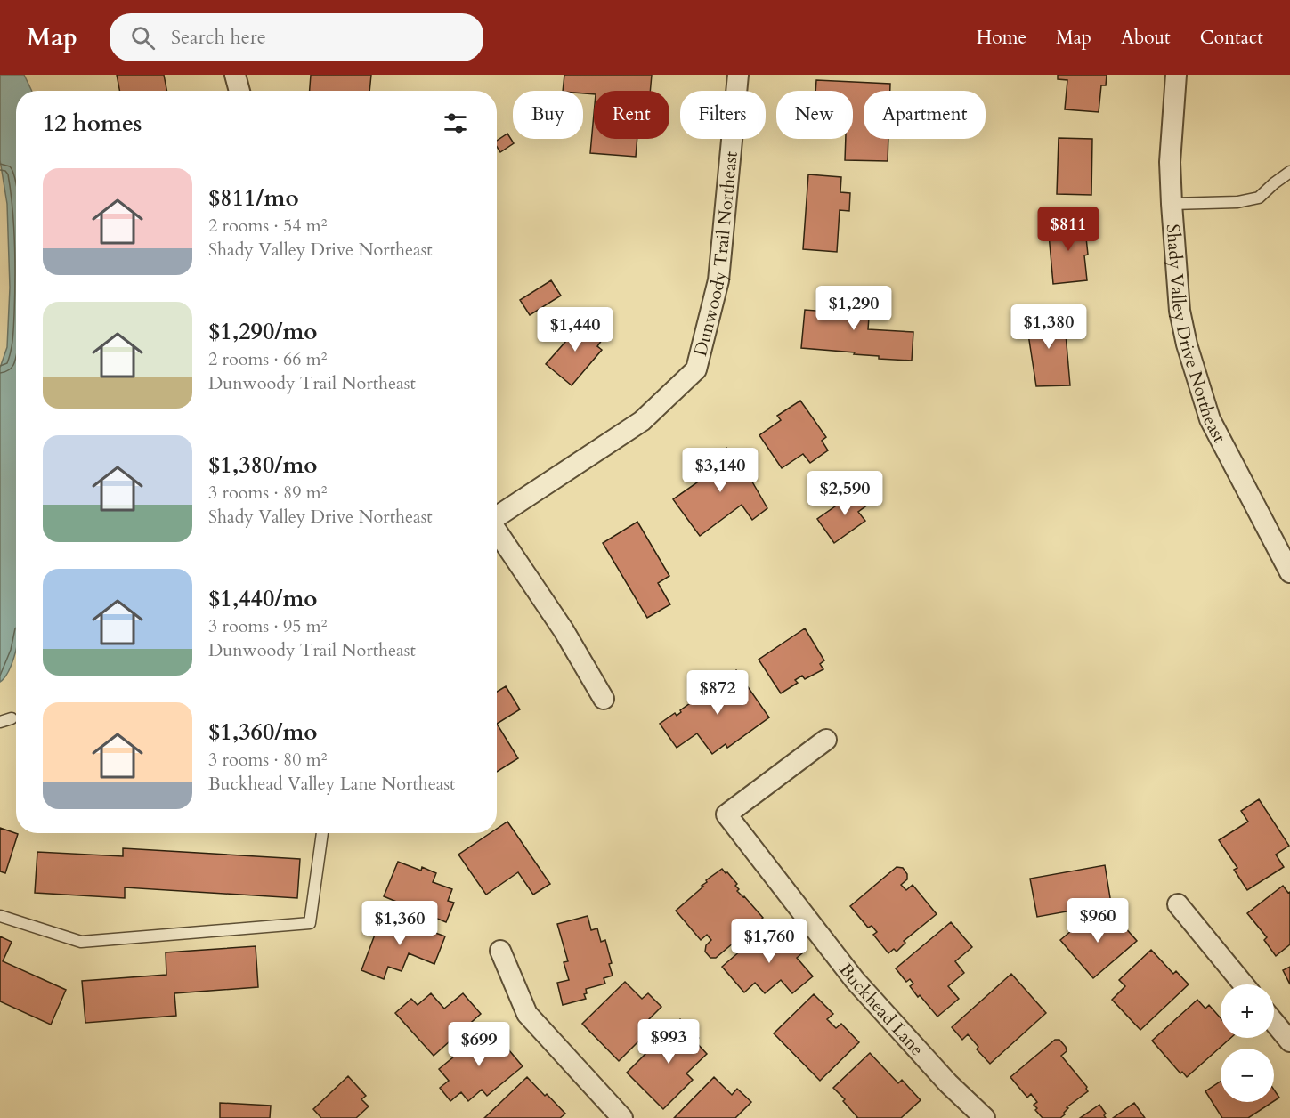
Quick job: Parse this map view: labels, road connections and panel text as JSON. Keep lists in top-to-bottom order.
{
  "streets": {
    "street": ["Dunwoody Trail Northeast", "Shady Valley Drive Northeast", "Buckhead Lane"]
  },
  "page": {
    "header": "Map",
    "search": "Search here",
    "nav": [
      "Home",
      "Map",
      "About",
      "Contact"
    ],
    "chip": [
      "Buy",
      "Rent",
      "Filters",
      "New",
      "Apartment"
    ],
    "heading": "12 homes",
    "list": [
      {
        "name": "$811/mo",
        "note": "2 rooms · 54 m² · Shady Valley Drive Northeast"
      },
      {
        "name": "$1,290/mo",
        "note": "2 rooms · 66 m² · Dunwoody Trail Northeast"
      },
      {
        "name": "$1,380/mo",
        "note": "3 rooms · 89 m² · Shady Valley Drive Northeast"
      },
      {
        "name": "$1,440/mo",
        "note": "3 rooms · 95 m² · Dunwoody Trail Northeast"
      },
      {
        "name": "$1,360/mo",
        "note": "3 rooms · 80 m² · Buckhead Valley Lane Northeast"
      }
    ],
    "price": [
      "$811",
      "$1,290",
      "$1,380",
      "$1,440",
      "$3,140",
      "$2,590",
      "$872",
      "$960",
      "$1,360",
      "$1,760",
      "$993",
      "$699"
    ],
    "map_buttons": ["+", "−"]
  }
}
